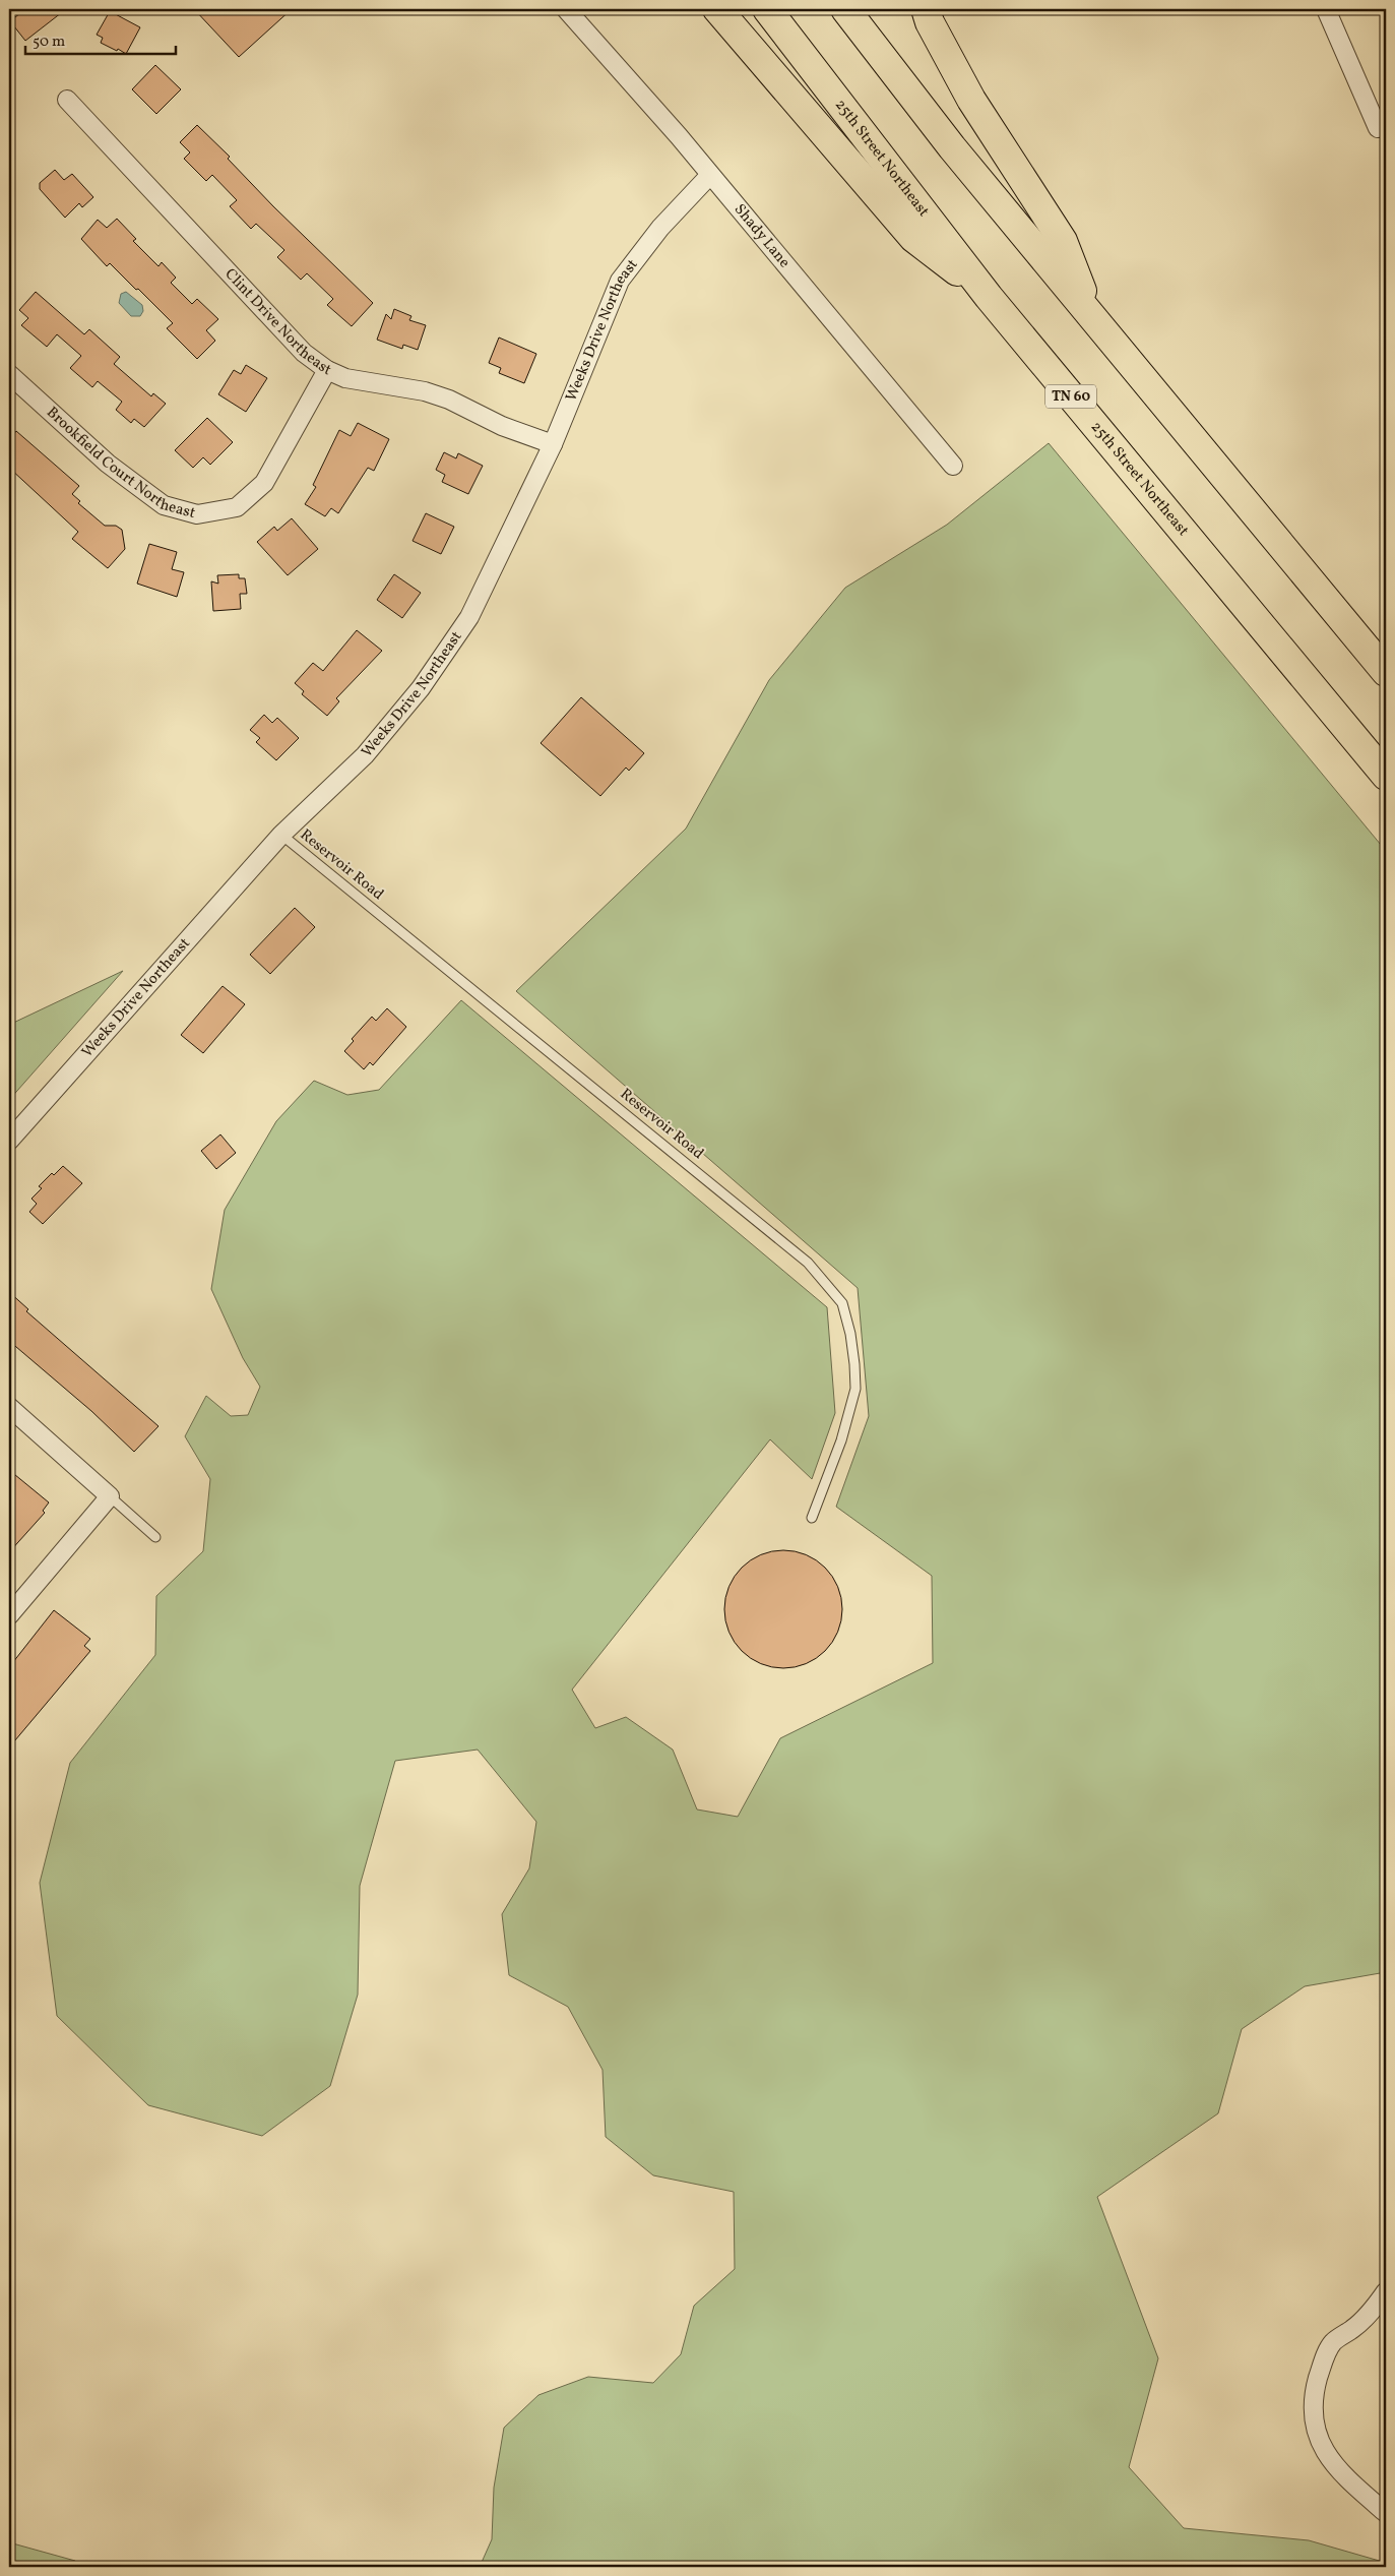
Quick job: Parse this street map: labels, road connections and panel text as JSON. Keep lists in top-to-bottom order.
{
  "streets": {
    "highway": ["25th Street Northeast", "TN 60"],
    "street": [
      "Shady Lane",
      "Clint Drive Northeast",
      "Weeks Drive Northeast",
      "Brookfield Court Northeast"
    ],
    "lane": ["Reservoir Road"]
  },
  "crossings": [
    ["Shady Lane", "Weeks Drive Northeast"],
    ["Clint Drive Northeast", "Weeks Drive Northeast"],
    ["Clint Drive Northeast", "Brookfield Court Northeast"],
    ["Weeks Drive Northeast", "Reservoir Road"]
  ],
  "scale_bar": "50 m"
}
